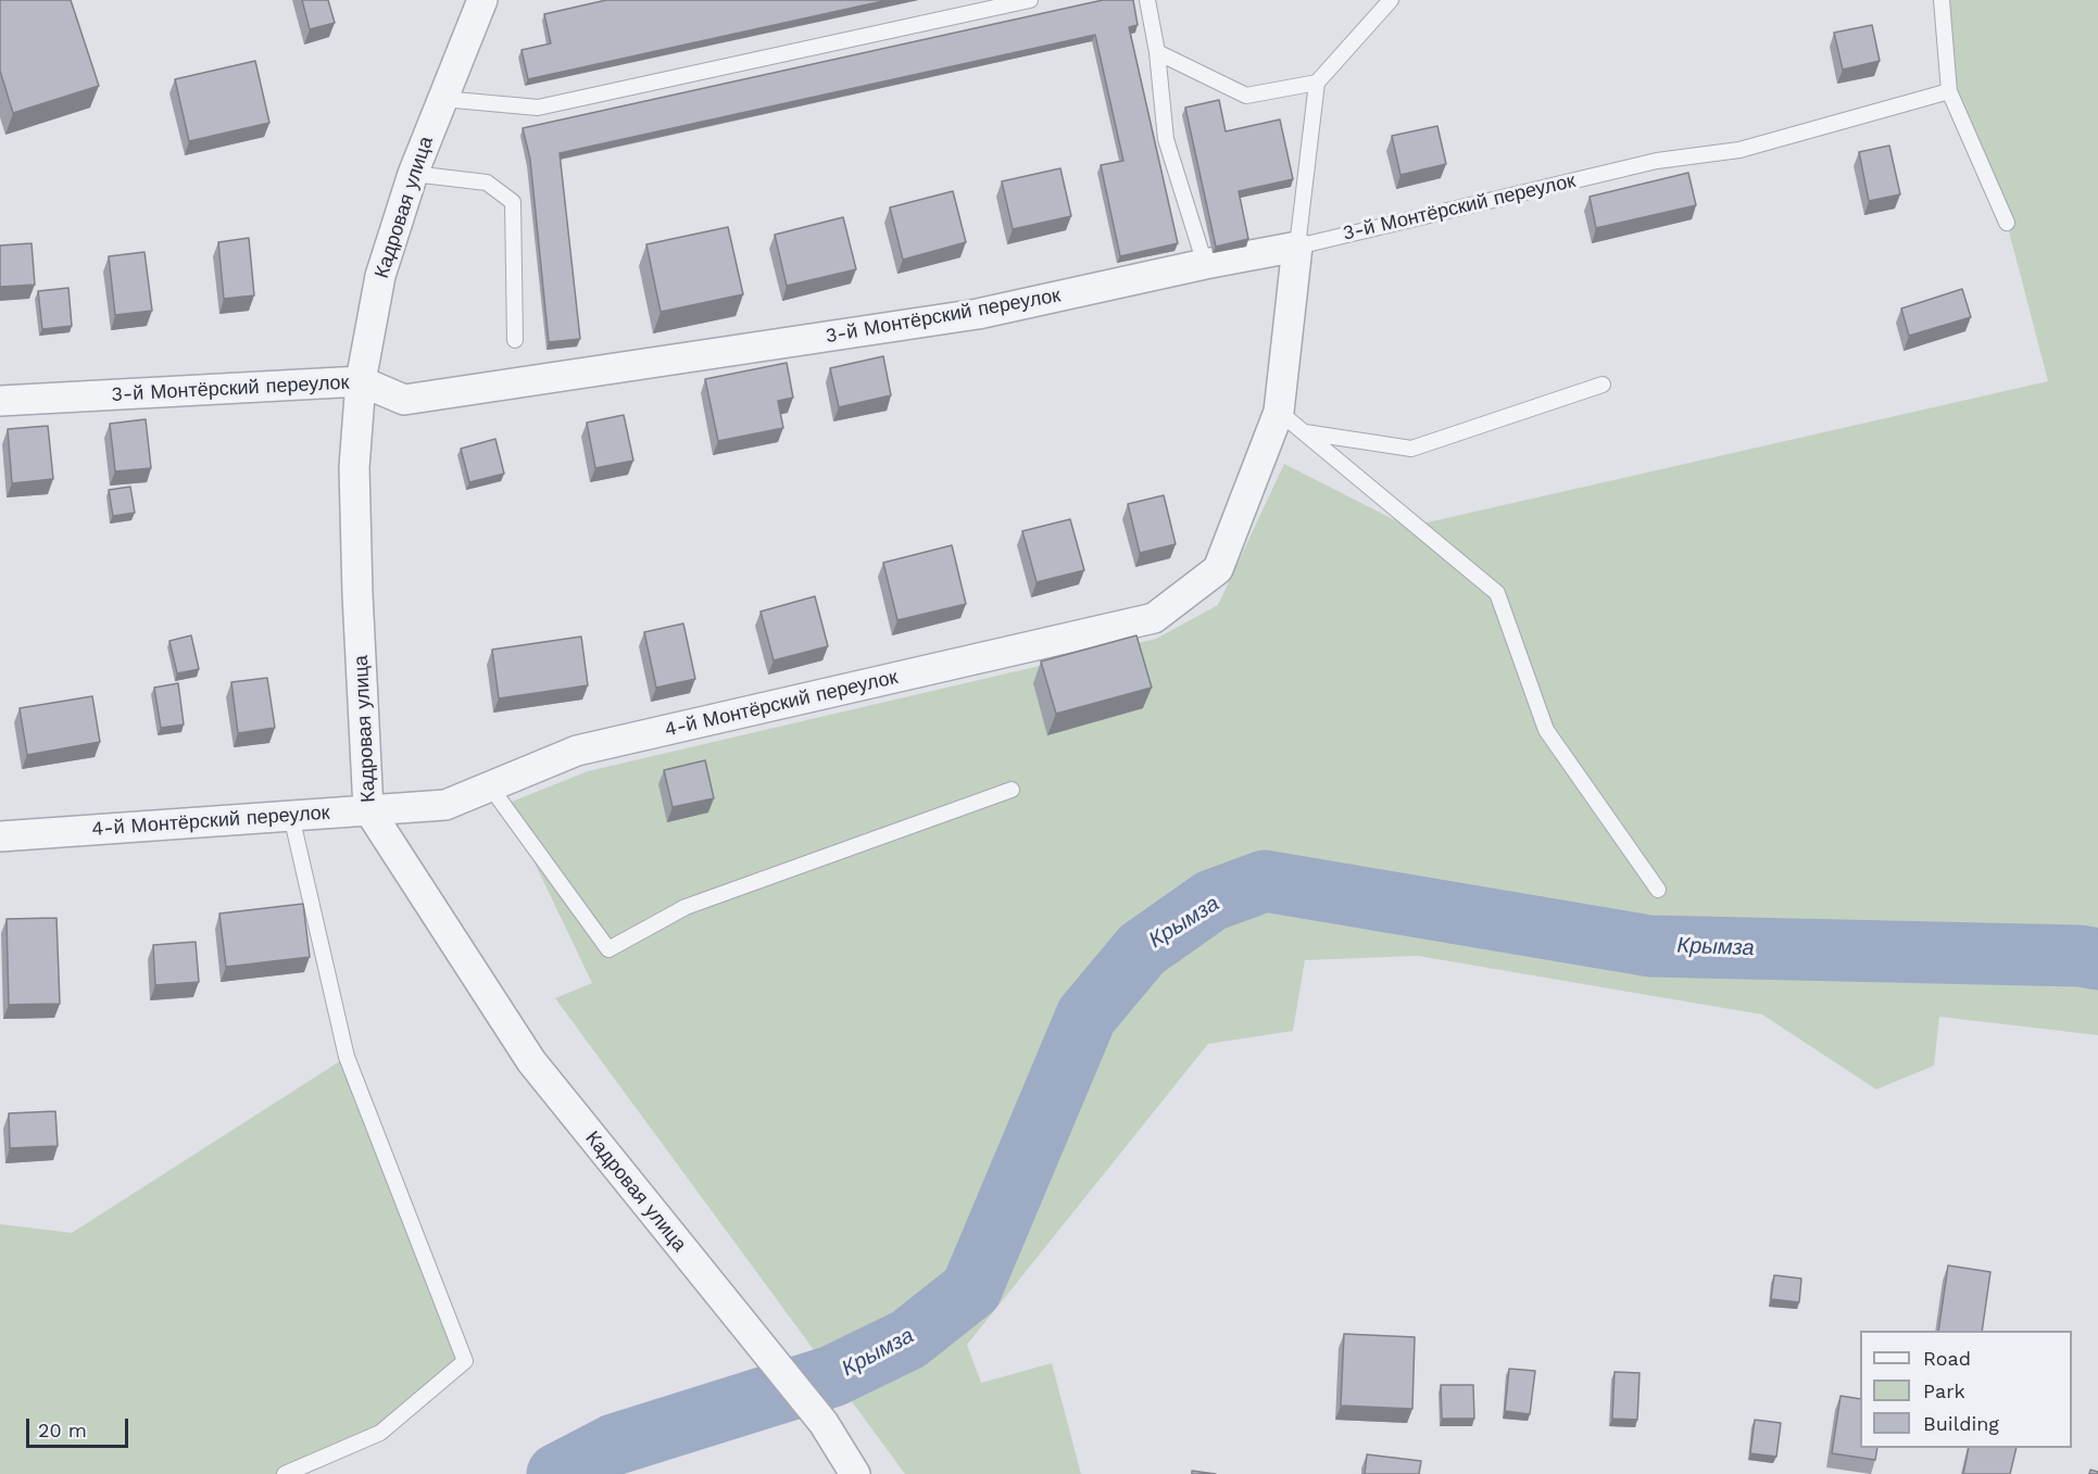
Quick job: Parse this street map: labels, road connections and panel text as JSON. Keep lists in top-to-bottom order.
{
  "streets": {
    "street": ["Кадровая улица", "3-й Монтёрский переулок", "4-й Монтёрский переулок"]
  },
  "crossings": [
    ["Кадровая улица", "3-й Монтёрский переулок"],
    ["Кадровая улица", "4-й Монтёрский переулок"],
    ["3-й Монтёрский переулок", "4-й Монтёрский переулок"]
  ],
  "water": ["Крымза"],
  "legend": ["Road", "Park", "Building"],
  "scale_bar": "20 m"
}
